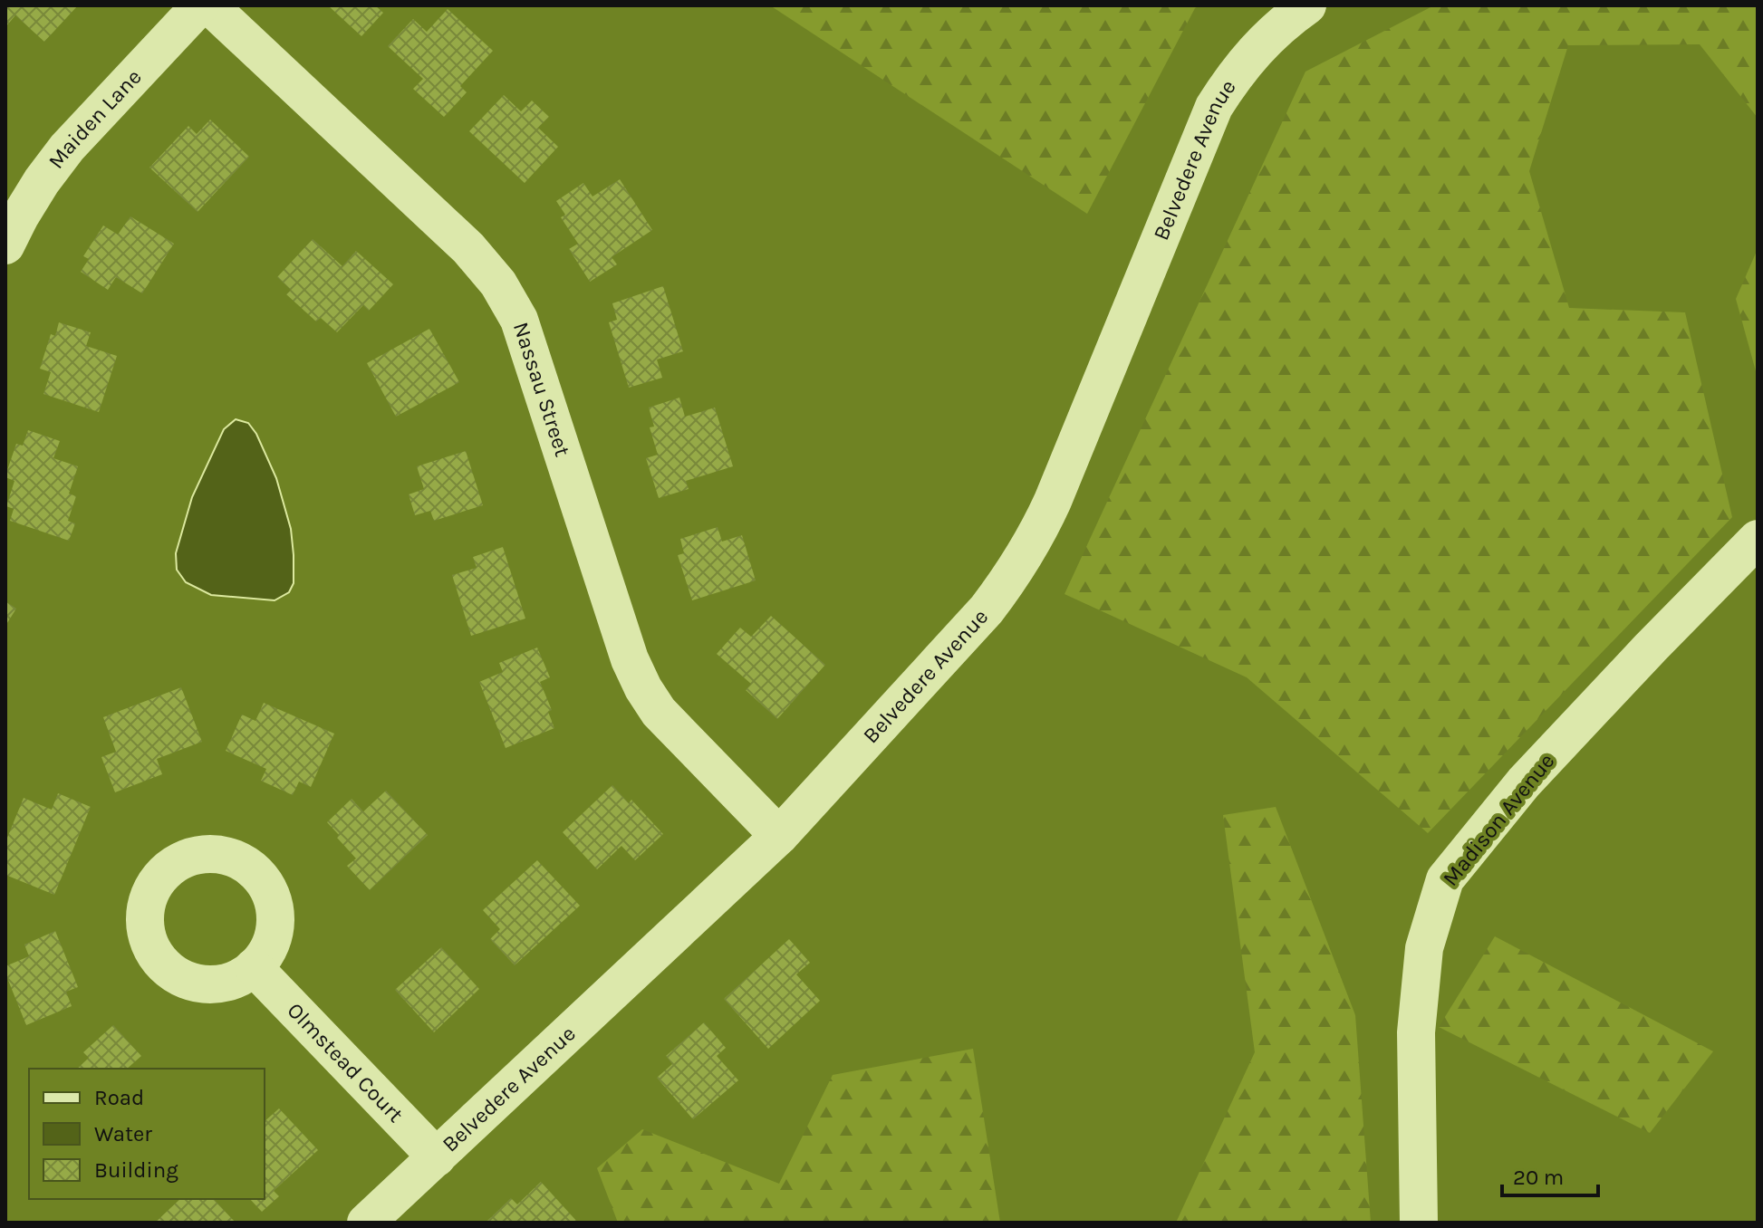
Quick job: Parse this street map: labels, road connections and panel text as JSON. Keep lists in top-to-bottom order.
{
  "streets": {
    "street": [
      "Maiden Lane",
      "Belvedere Avenue",
      "Nassau Street",
      "Madison Avenue",
      "Olmstead Court"
    ]
  },
  "crossings": [
    ["Belvedere Avenue", "Nassau Street"],
    ["Belvedere Avenue", "Olmstead Court"]
  ],
  "legend": ["Road", "Water", "Building"],
  "scale_bar": "20 m"
}
